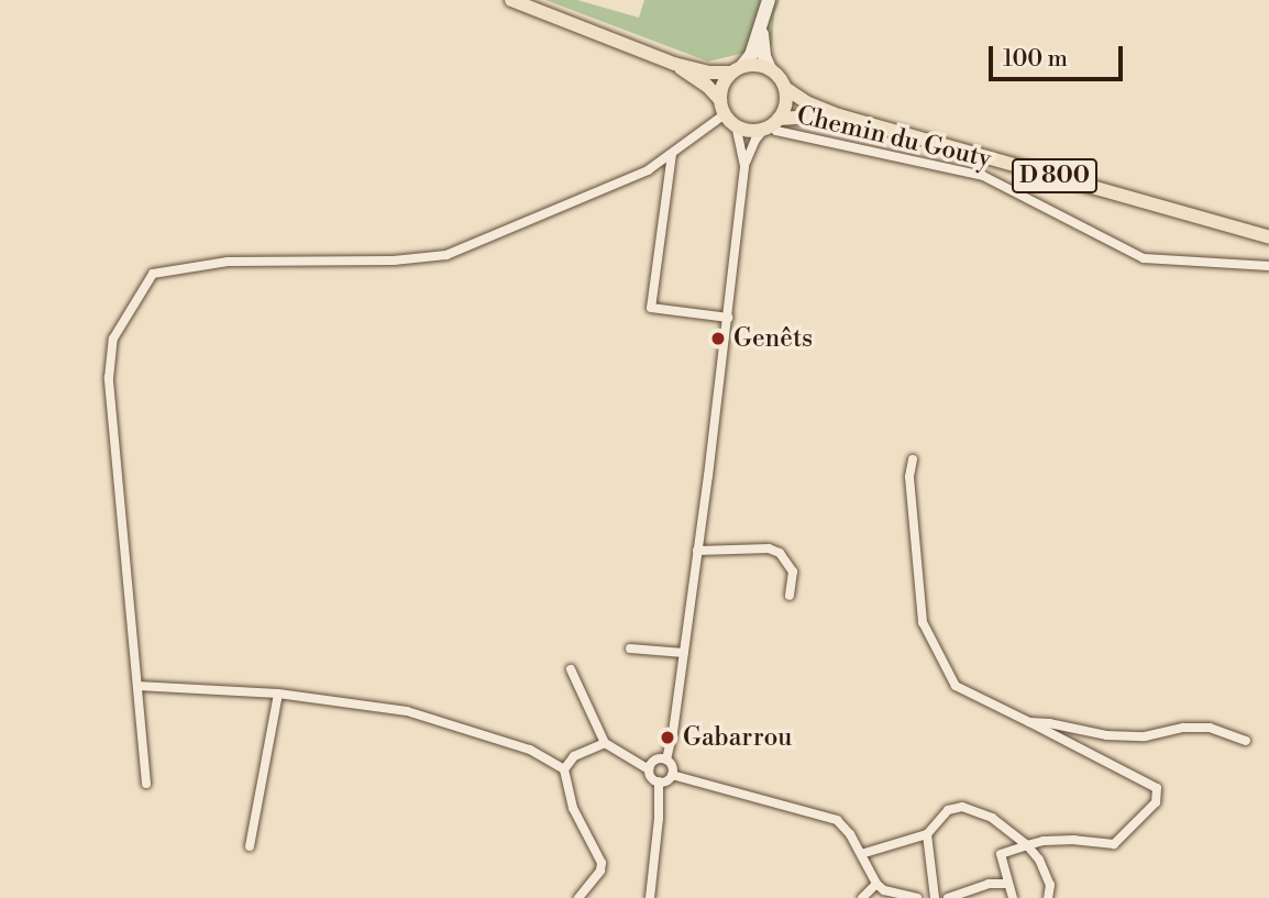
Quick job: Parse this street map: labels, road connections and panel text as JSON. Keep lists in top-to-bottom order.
{
  "streets": {
    "main road": ["D 800"],
    "street": ["Chemin du Gouty"]
  },
  "crossings": [
    ["Chemin du Gouty", "D 800"]
  ],
  "places": ["Genêts", "Gabarrou"],
  "scale_bar": "100 m"
}
